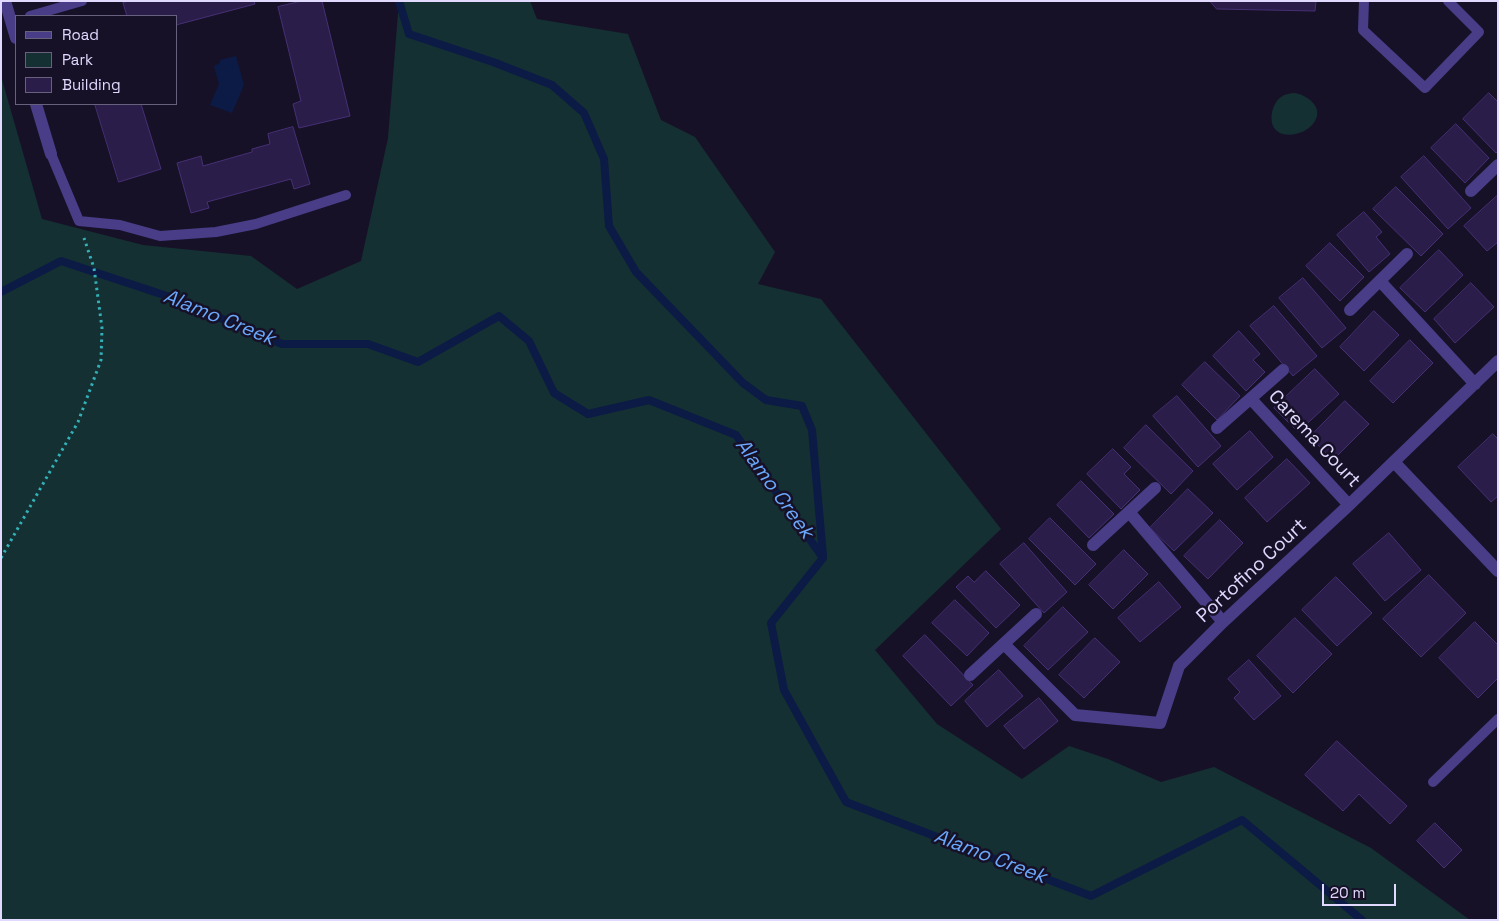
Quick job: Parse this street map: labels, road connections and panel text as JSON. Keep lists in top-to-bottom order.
{
  "streets": {
    "street": ["Carema Court", "Portofino Court"]
  },
  "crossings": [
    ["Carema Court", "Portofino Court"]
  ],
  "water": ["Alamo Creek"],
  "legend": ["Road", "Park", "Building"],
  "scale_bar": "20 m"
}
